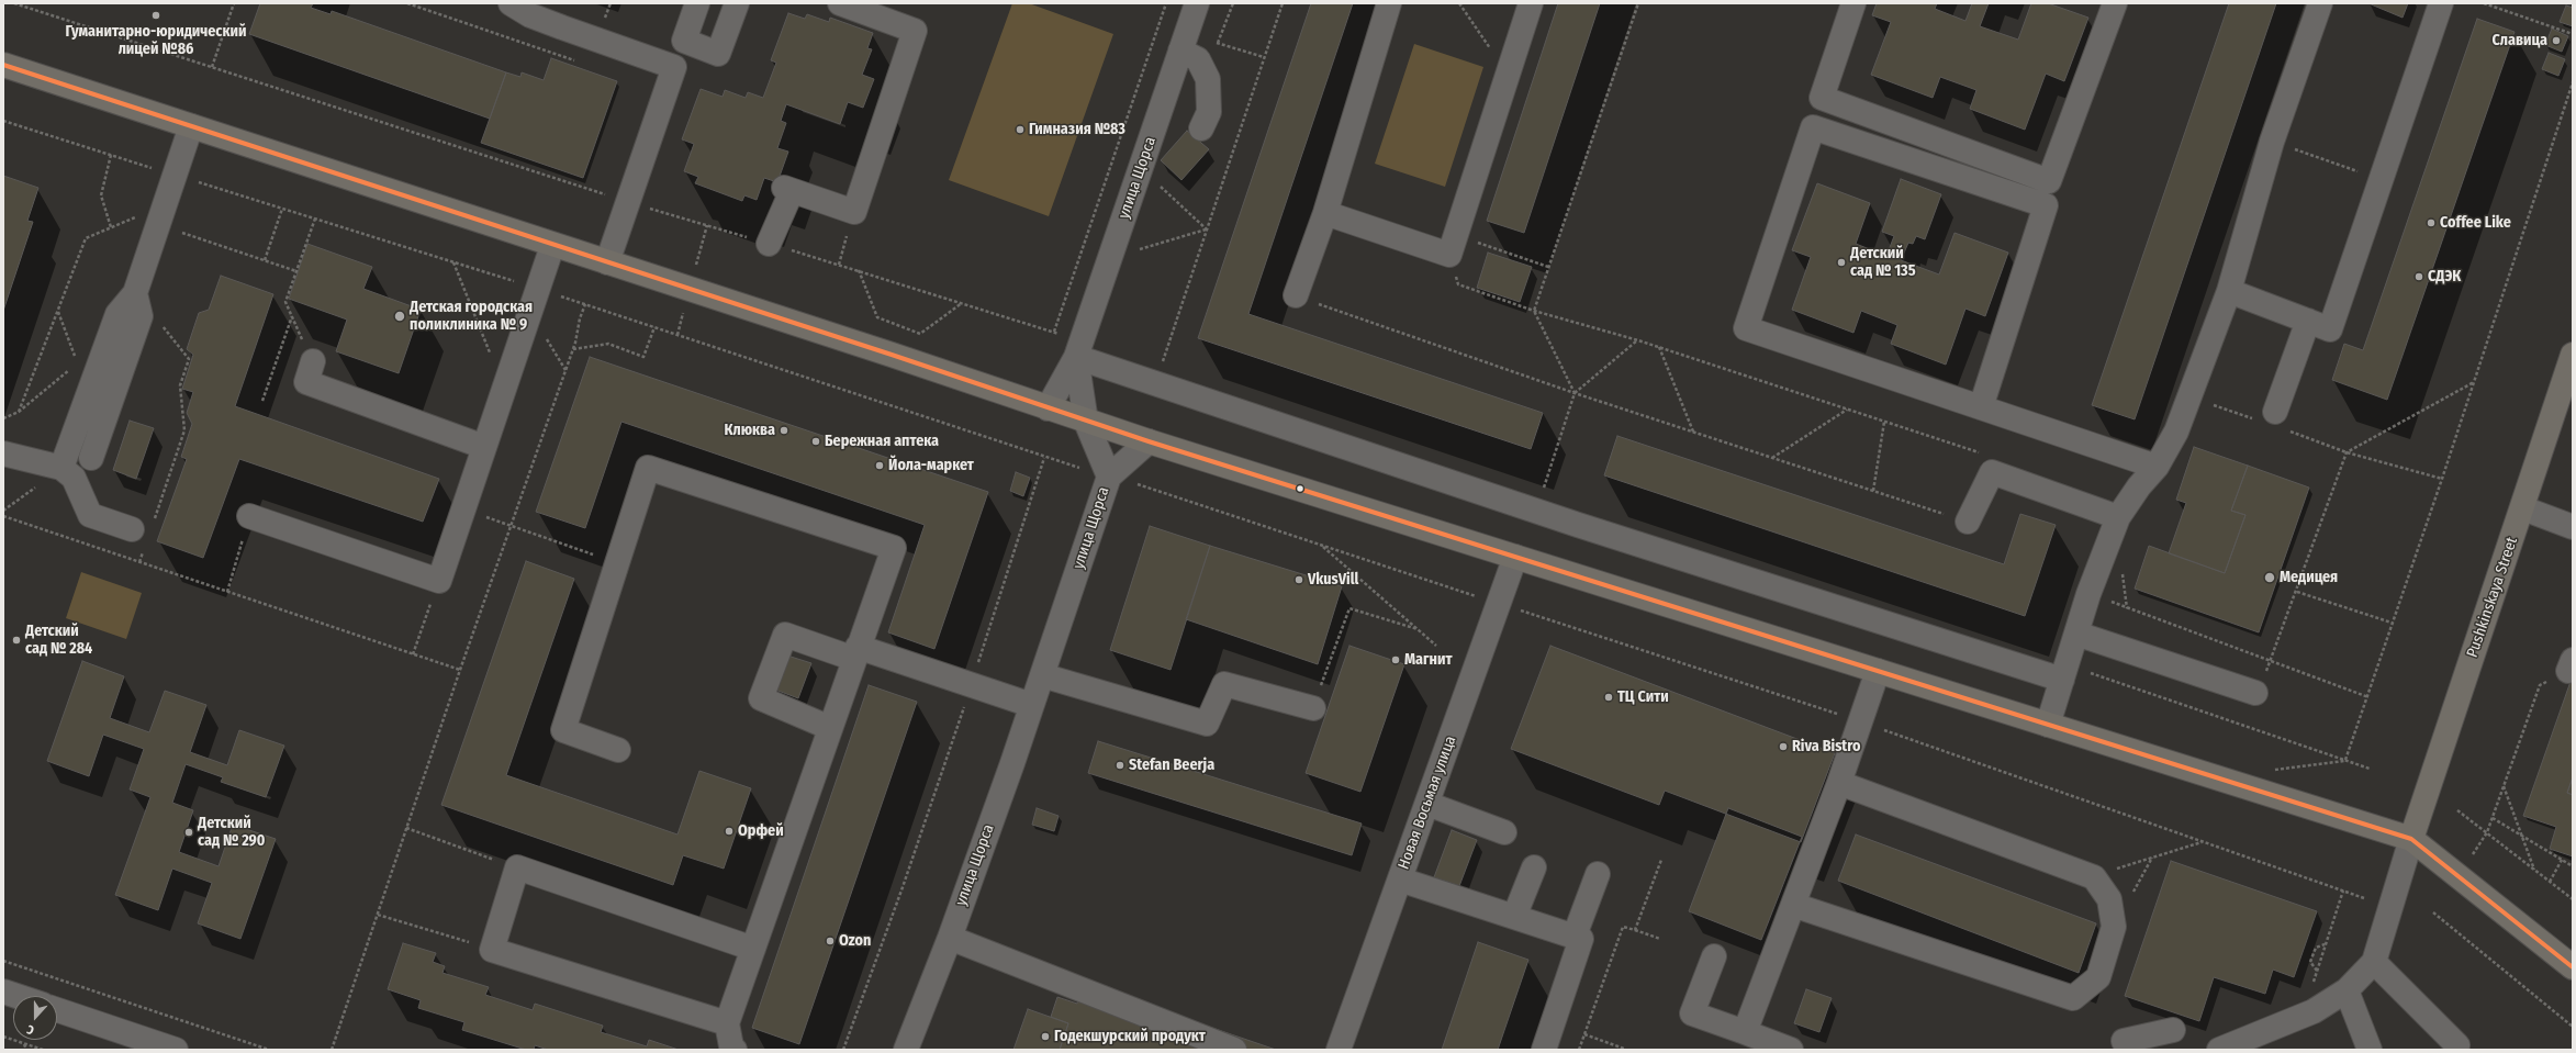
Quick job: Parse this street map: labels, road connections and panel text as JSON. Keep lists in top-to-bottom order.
{
  "streets": {
    "main road": ["Pushkinskaya Street"],
    "street": ["улица Щорса", "Новая Восьмая улица"]
  },
  "places": [
    "Гуманитарно-юридический лицей №86",
    "Славица",
    "Гимназия №83",
    "Coffee Like",
    "Детский сад № 135",
    "СДЭК",
    "Детская городская поликлиника № 9",
    "Клюква",
    "Бережная аптека",
    "Йола-маркет",
    "Медицея",
    "VkusVill",
    "Детский сад № 284",
    "Магнит",
    "ТЦ Сити",
    "Riva Bistro",
    "Stefan Beerja",
    "Орфей",
    "Детский сад № 290",
    "Ozon",
    "Годекшурский продукт"
  ],
  "north": "bottom"
}
